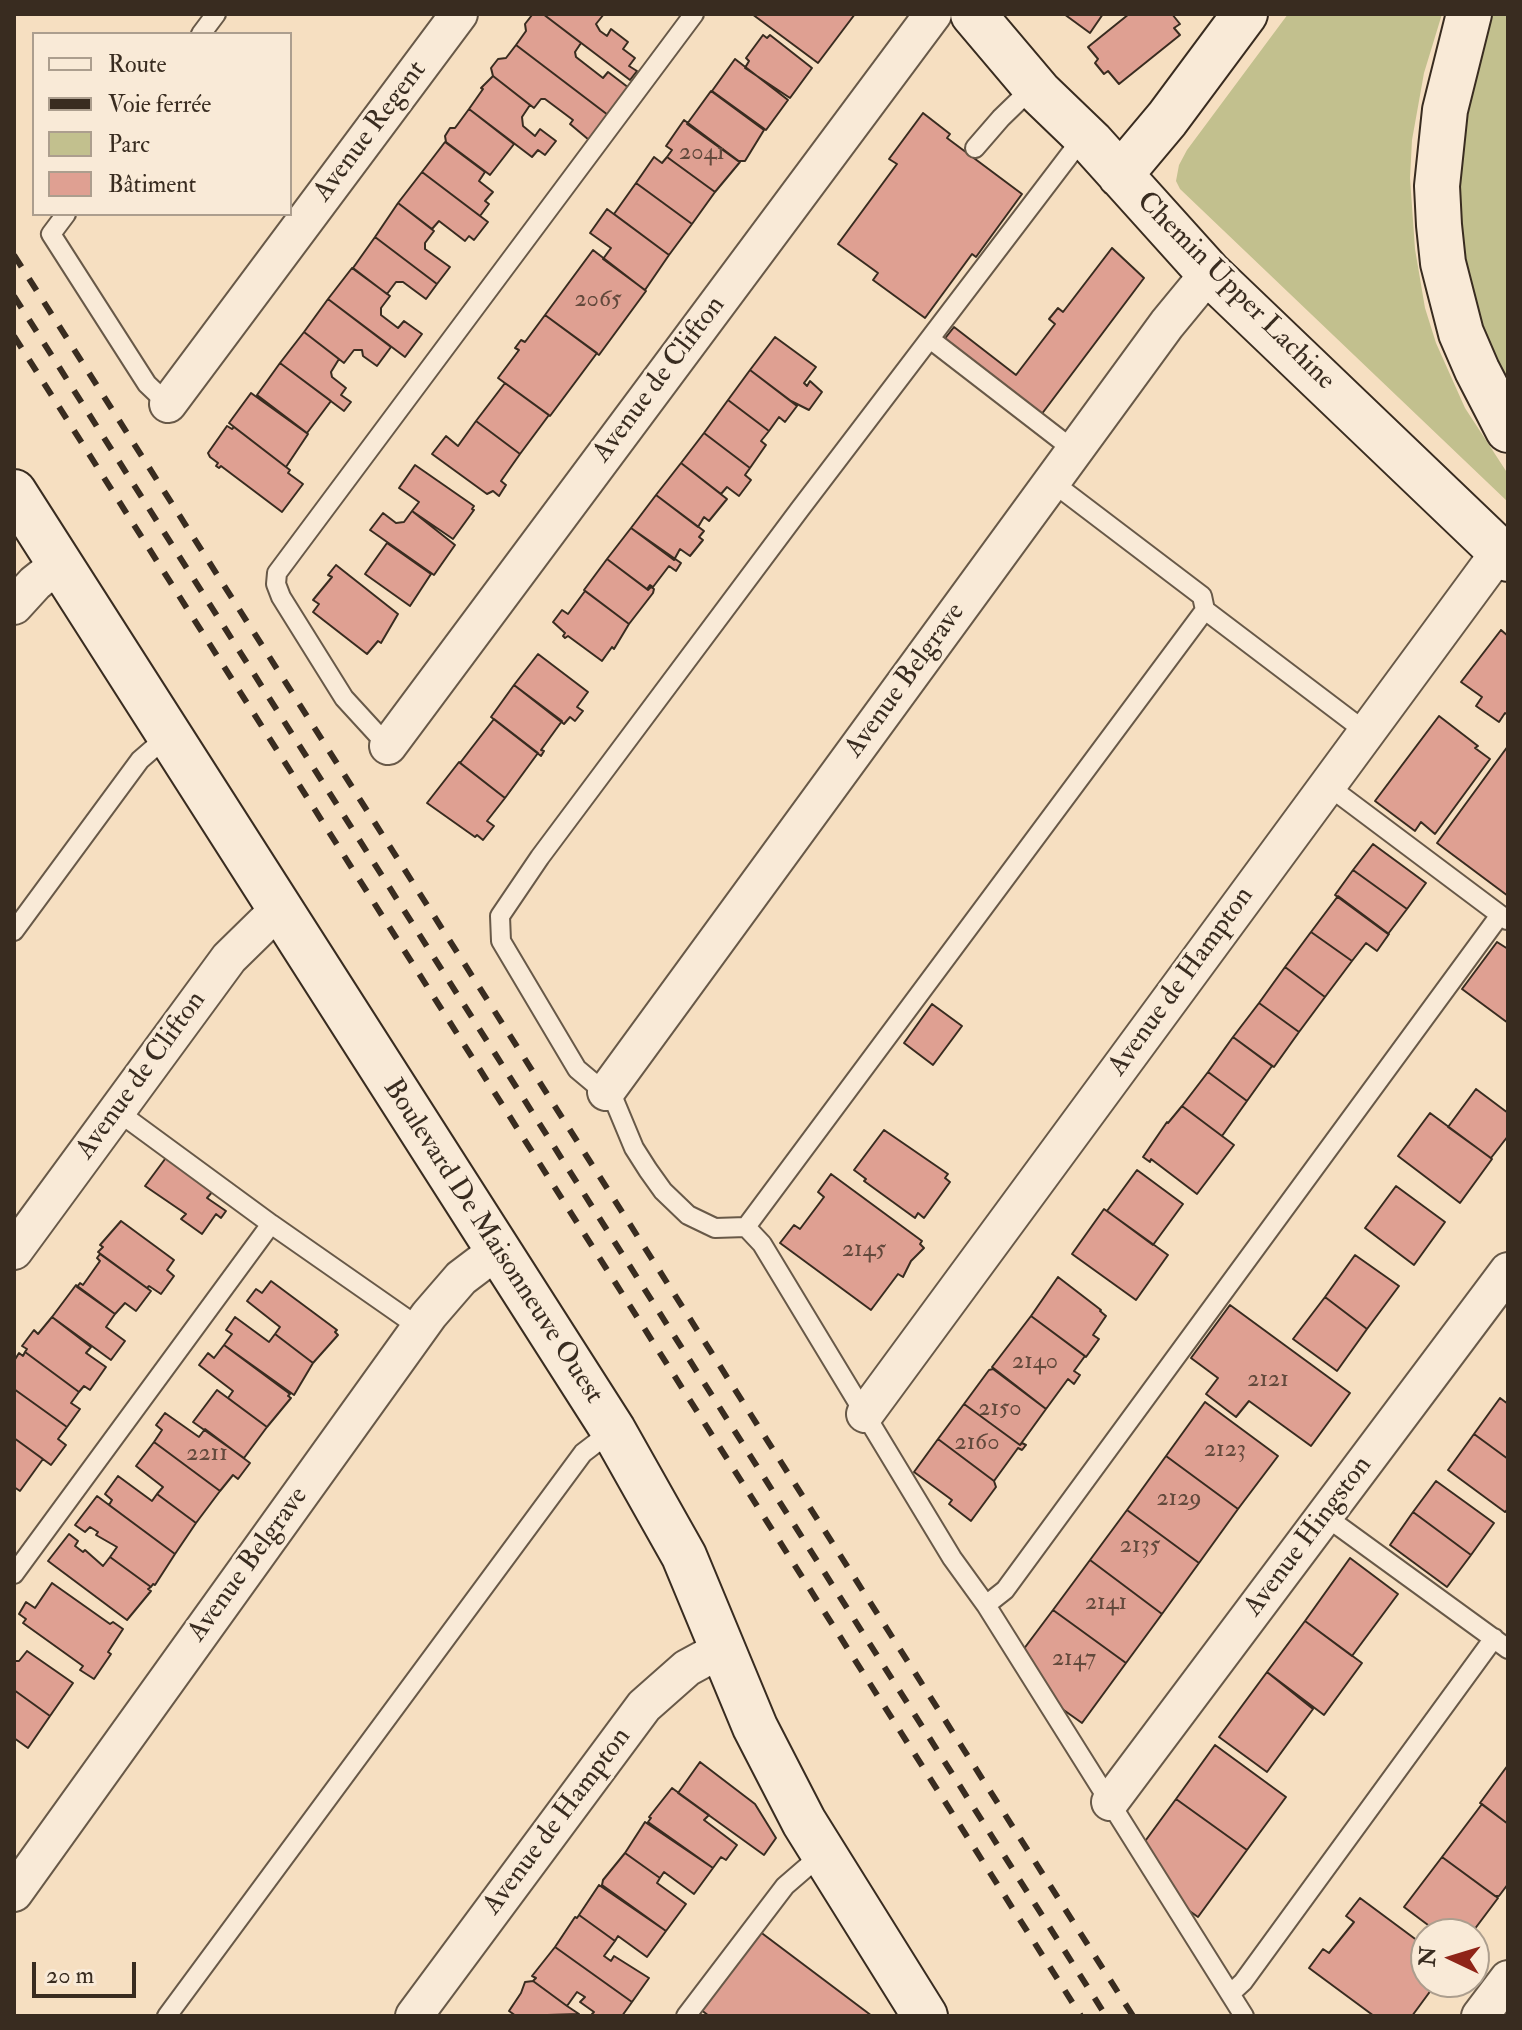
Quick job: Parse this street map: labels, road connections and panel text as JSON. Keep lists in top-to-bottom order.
{
  "streets": {
    "street": [
      "Avenue Regent",
      "Chemin Upper Lachine",
      "Avenue de Clifton",
      "Avenue Belgrave",
      "Avenue de Hampton",
      "Boulevard De Maisonneuve Ouest",
      "Avenue Hingston"
    ]
  },
  "crossings": [
    ["Chemin Upper Lachine", "Avenue Belgrave"],
    ["Chemin Upper Lachine", "Avenue de Hampton"],
    ["Avenue de Clifton", "Boulevard De Maisonneuve Ouest"],
    ["Avenue Belgrave", "Boulevard De Maisonneuve Ouest"],
    ["Avenue de Hampton", "Boulevard De Maisonneuve Ouest"]
  ],
  "house_numbers": [
    "2041",
    "2065",
    "2145",
    "2140",
    "2121",
    "2150",
    "2160",
    "2123",
    "2211",
    "2129",
    "2135",
    "2141",
    "2147"
  ],
  "legend": [
    "Route",
    "Voie ferrée",
    "Parc",
    "Bâtiment"
  ],
  "scale_bar": "20 m",
  "north": "left"
}
